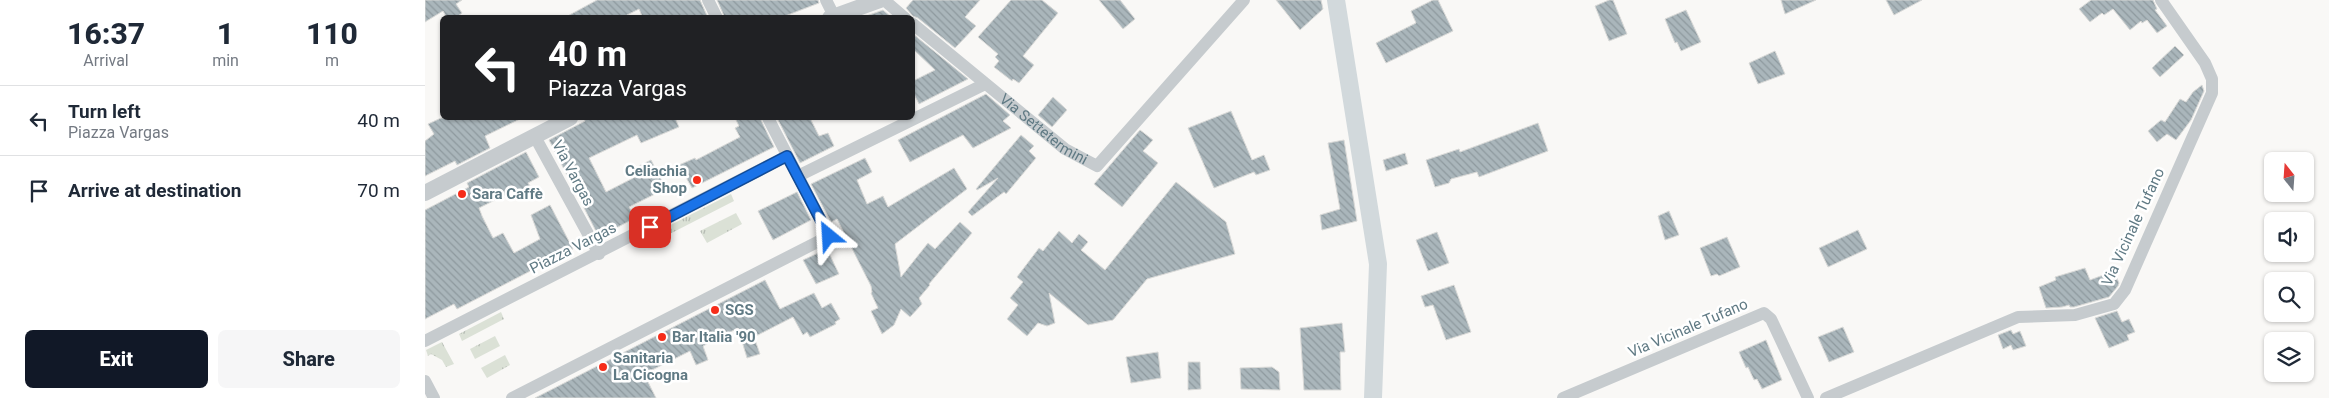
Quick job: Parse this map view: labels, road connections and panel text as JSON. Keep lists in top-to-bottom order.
{
  "streets": {
    "street": [
      "Via Settetermini",
      "Via Vargas",
      "Via Vicinale Tufano",
      "Piazza Vargas"
    ]
  },
  "crossings": [
    ["Via Vargas", "Piazza Vargas"]
  ],
  "places": [
    "Celiachia Shop",
    "Sara Caffè",
    "SGS",
    "Bar Italia '90",
    "Sanitaria La Cicogna"
  ],
  "north": "top",
  "page": {
    "eta": [
      "16:37",
      "Arrival",
      "1",
      "min",
      "110",
      "m"
    ],
    "turn": ["40 m", "Piazza Vargas"],
    "list": [
      {
        "name": "Turn left",
        "note": "Piazza Vargas",
        "value": "40 m"
      },
      {
        "name": "Arrive at destination",
        "value": "70 m"
      }
    ],
    "buttons": ["Exit", "Share"]
  }
}
